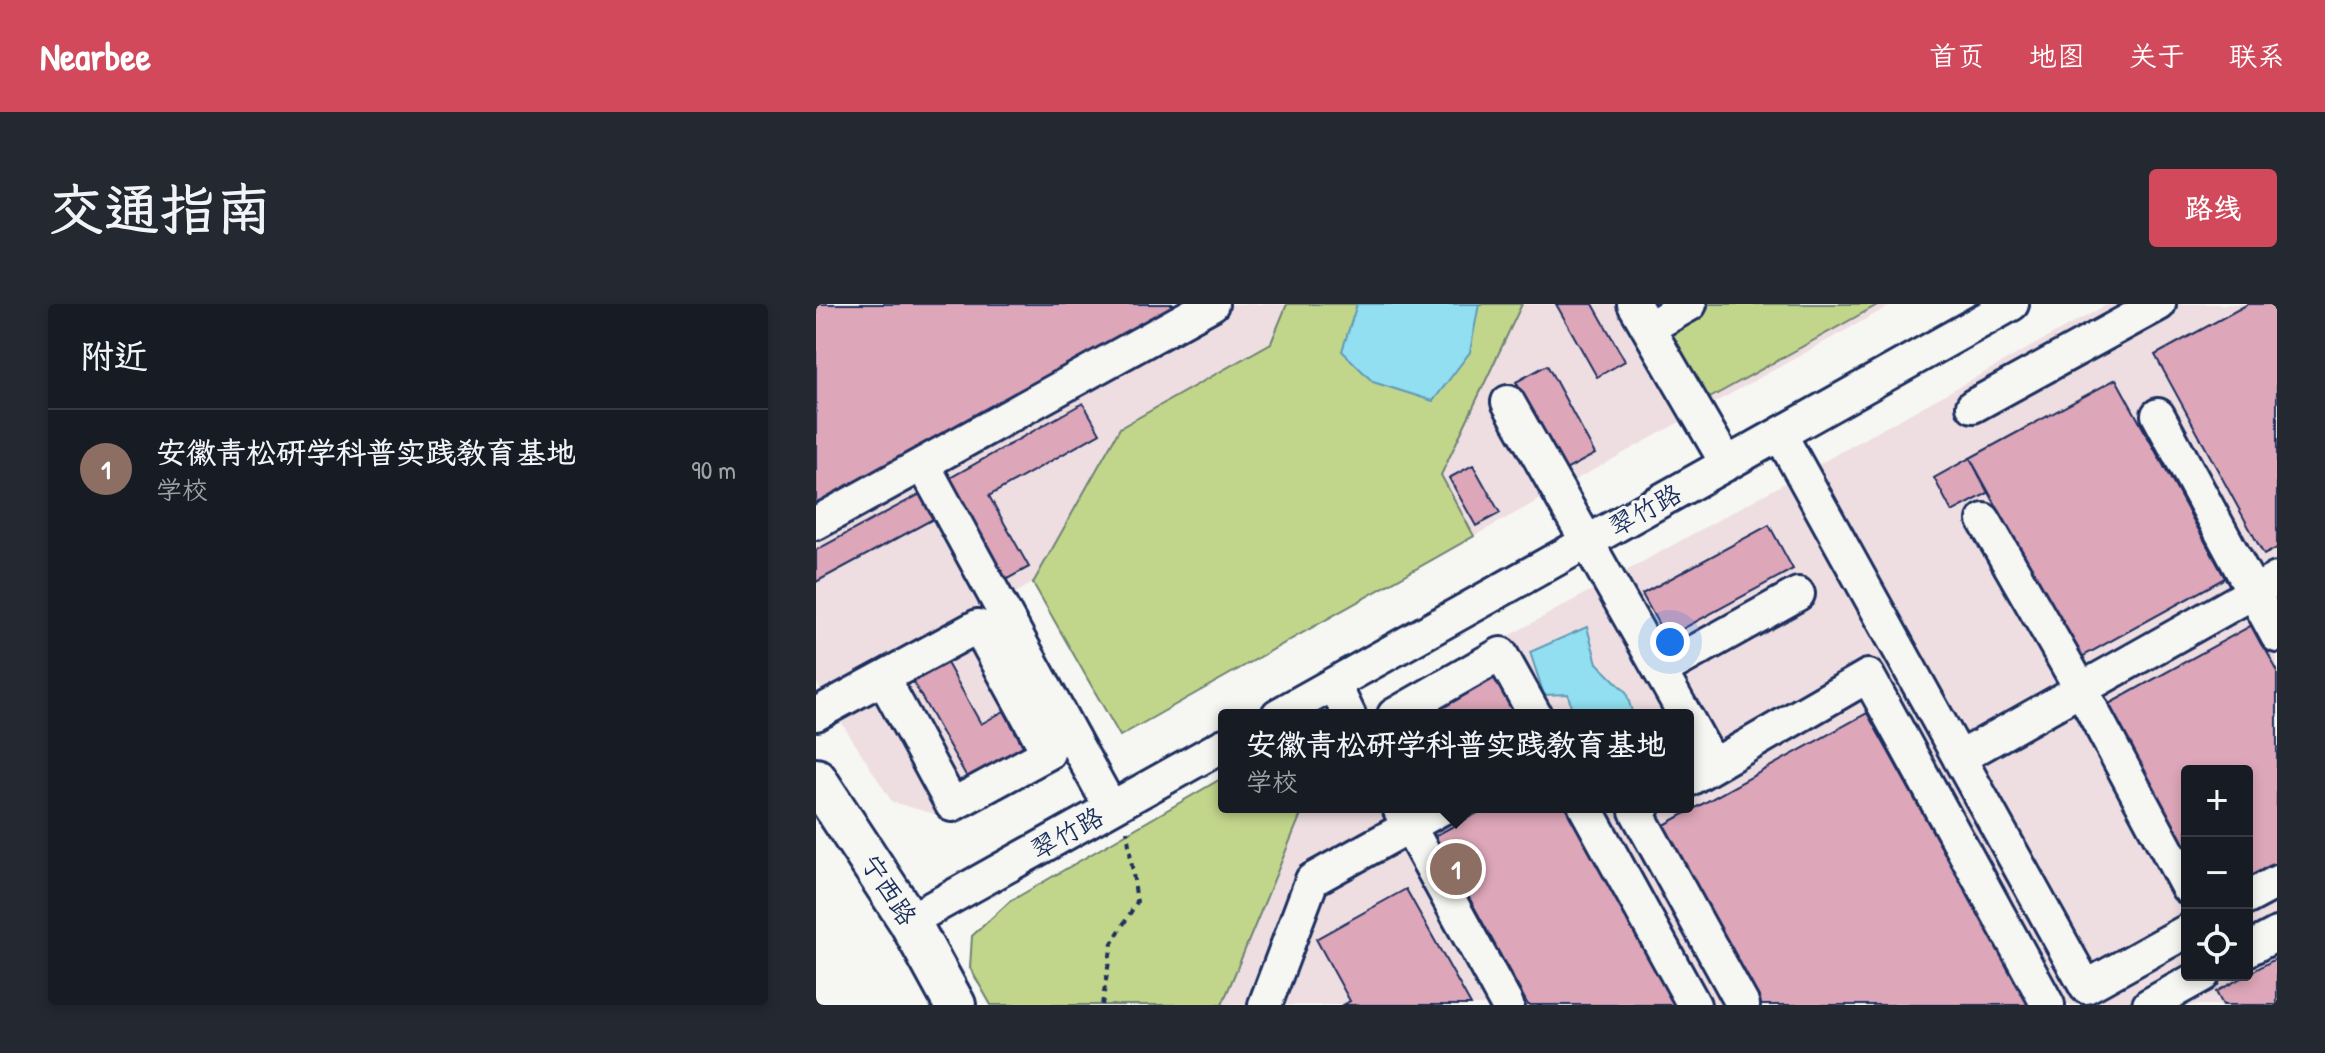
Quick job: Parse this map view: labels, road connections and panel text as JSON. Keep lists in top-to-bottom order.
{
  "streets": {
    "main road": ["宁西路"],
    "street": ["翠竹路"]
  },
  "crossings": [
    ["翠竹路", "宁西路"]
  ],
  "page": {
    "header": "Nearbee",
    "nav": [
      "首页",
      "地图",
      "关于",
      "联系"
    ],
    "buttons": "路线",
    "title": "交通指南",
    "heading": "附近",
    "list": [
      {
        "mark": "1",
        "name": "安徽青松研学科普实践教育基地",
        "note": "学校",
        "value": "90 m"
      }
    ],
    "popup": ["安徽青松研学科普实践教育基地", "学校"],
    "map_buttons": ["+", "−"],
    "pins": "1"
  }
}
